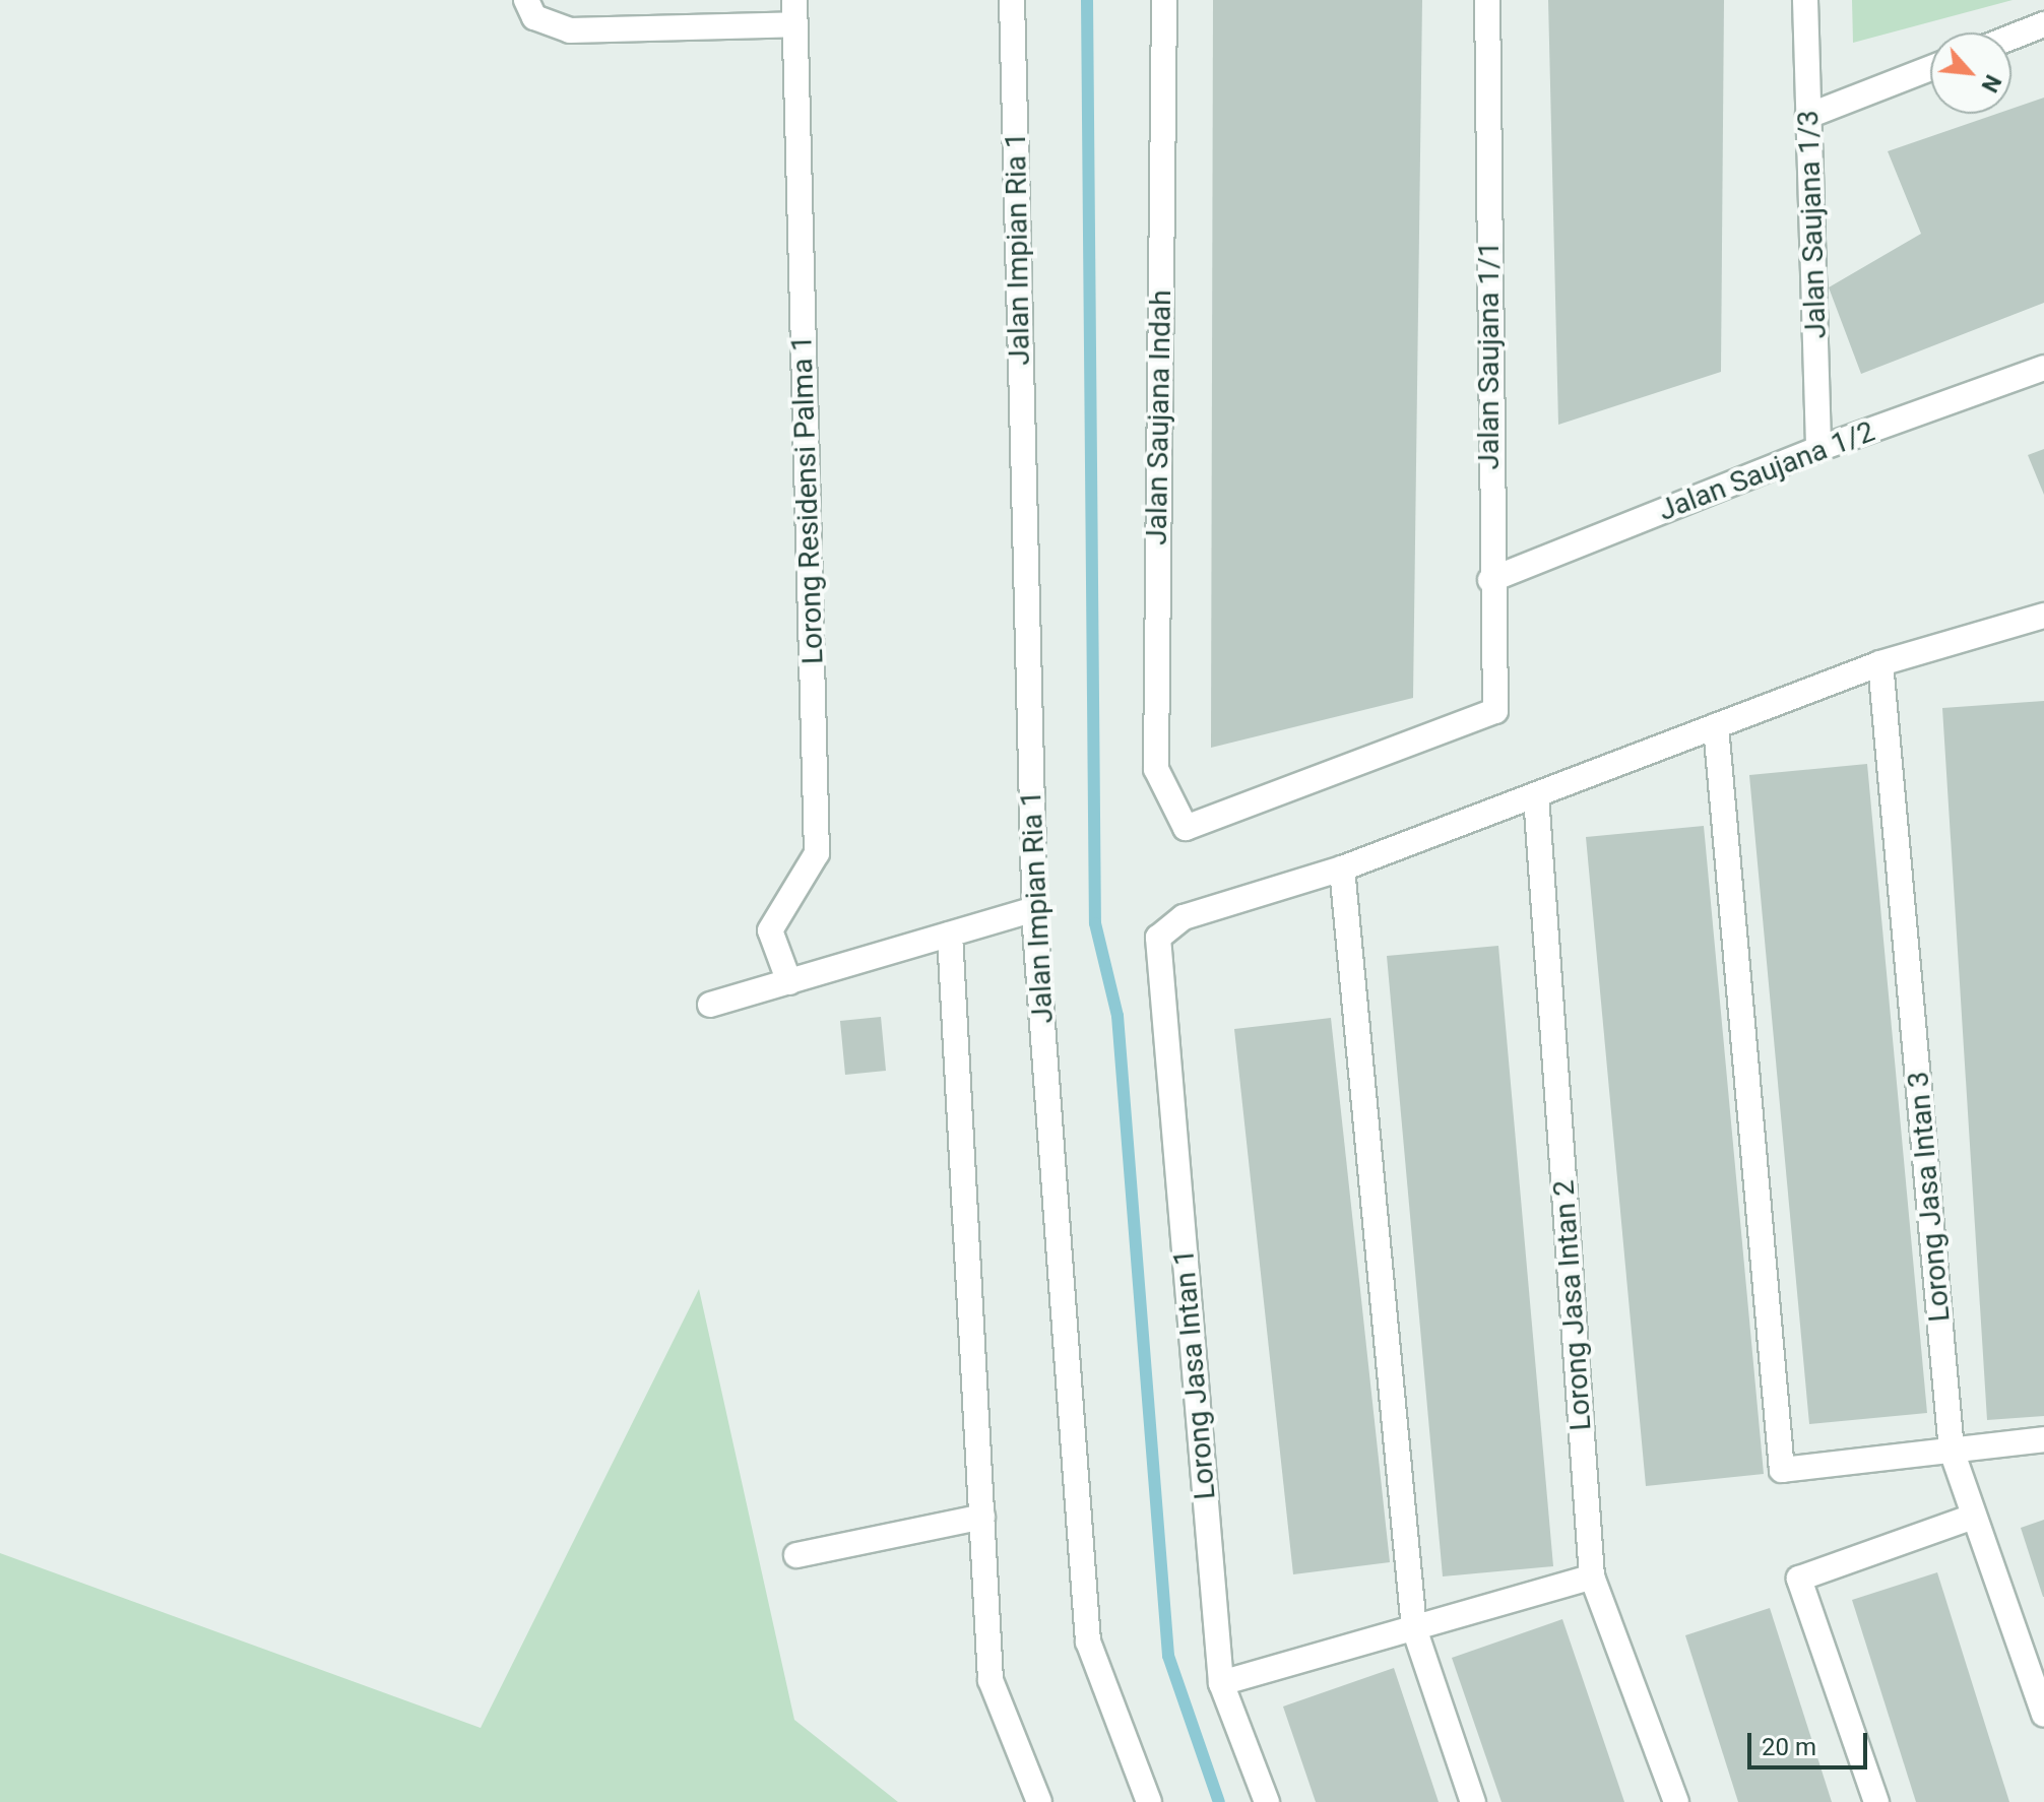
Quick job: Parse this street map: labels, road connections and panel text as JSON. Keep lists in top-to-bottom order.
{
  "streets": {
    "street": [
      "Jalan Saujana 1/3",
      "Jalan Impian Ria 1",
      "Jalan Saujana 1/1",
      "Jalan Saujana Indah",
      "Jalan Saujana 1/2",
      "Lorong Residensi Palma 1",
      "Lorong Jasa Intan 3",
      "Lorong Jasa Intan 2",
      "Lorong Jasa Intan 1"
    ]
  },
  "crossings": [
    ["Jalan Saujana 1/3", "Jalan Saujana 1/2"],
    ["Jalan Saujana 1/1", "Jalan Saujana Indah"],
    ["Jalan Saujana 1/1", "Jalan Saujana 1/2"]
  ],
  "scale_bar": "20 m",
  "north": "bottom right"
}
